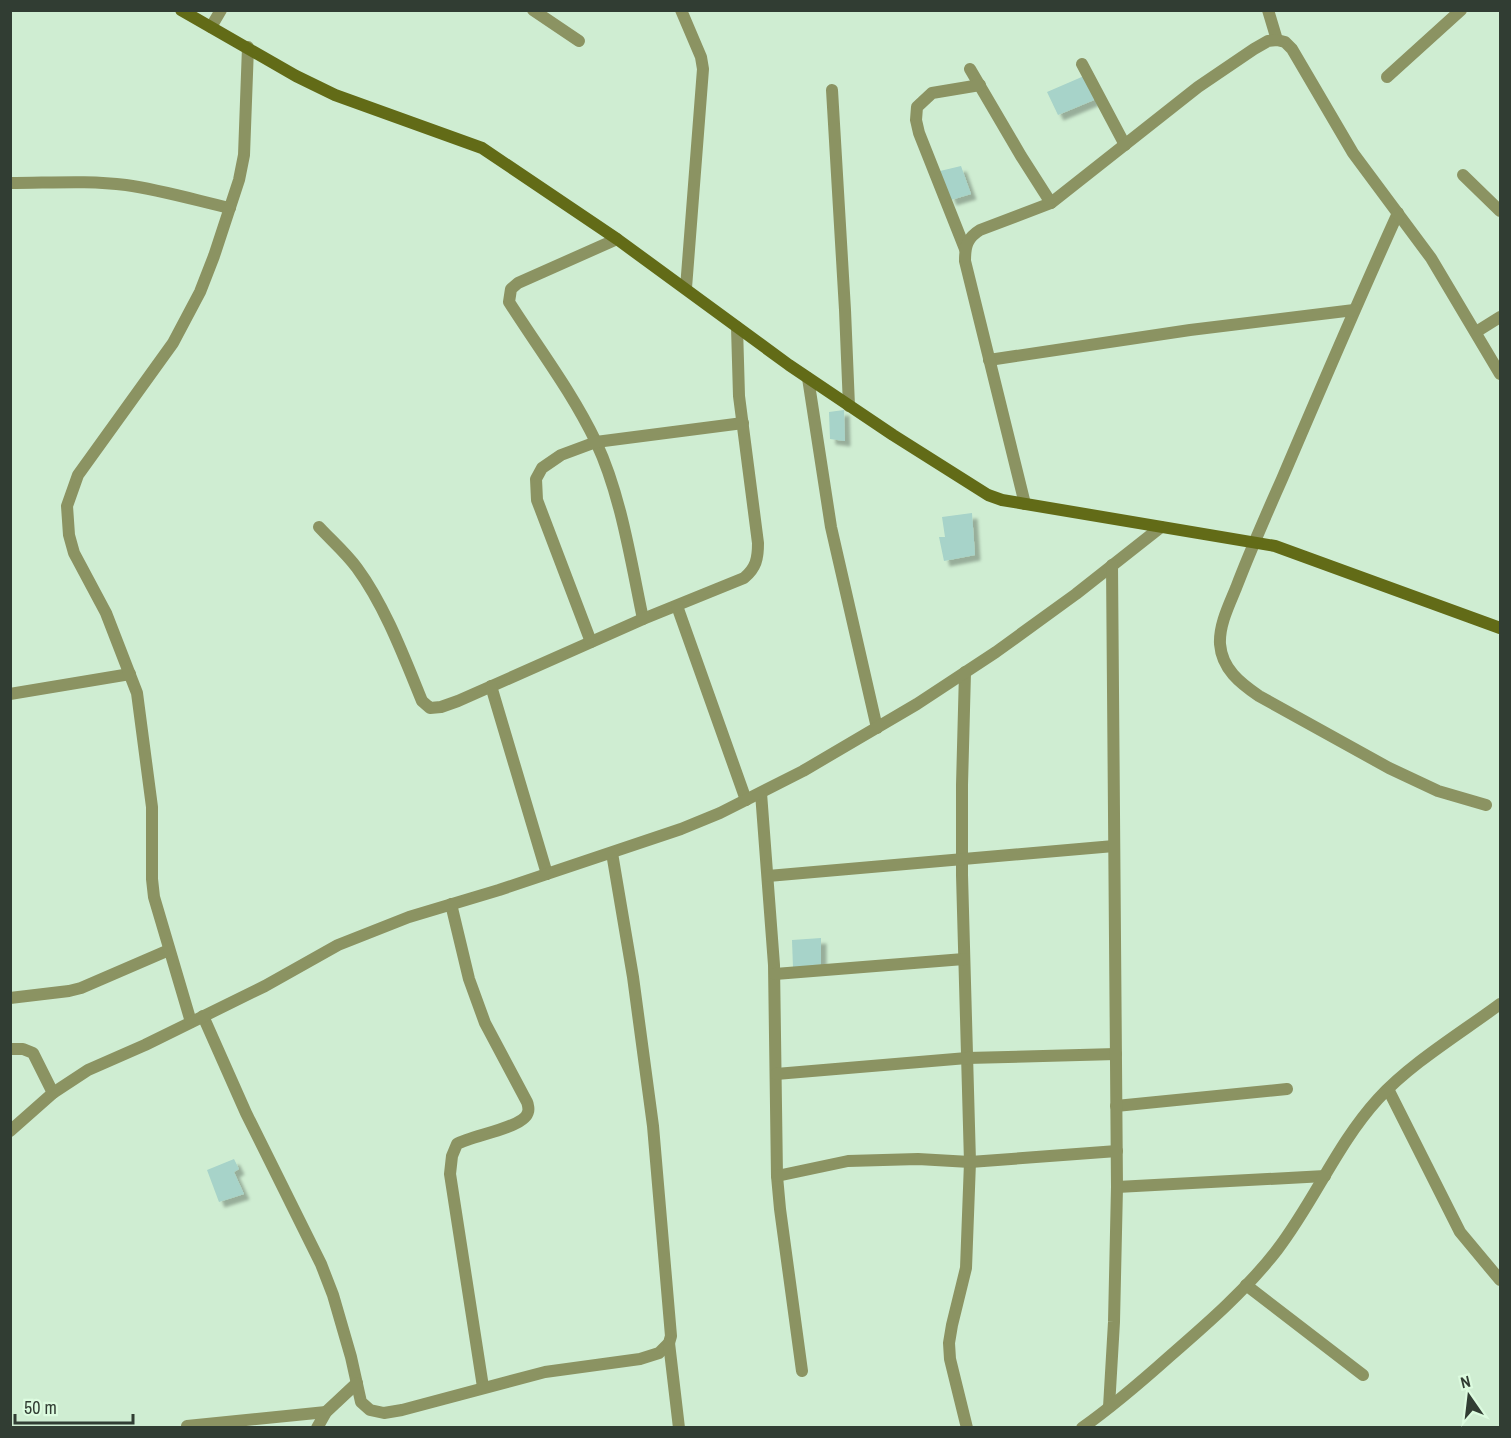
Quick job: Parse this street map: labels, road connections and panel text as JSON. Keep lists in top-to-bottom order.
{
  "scale_bar": "50 m",
  "north": "top"
}
